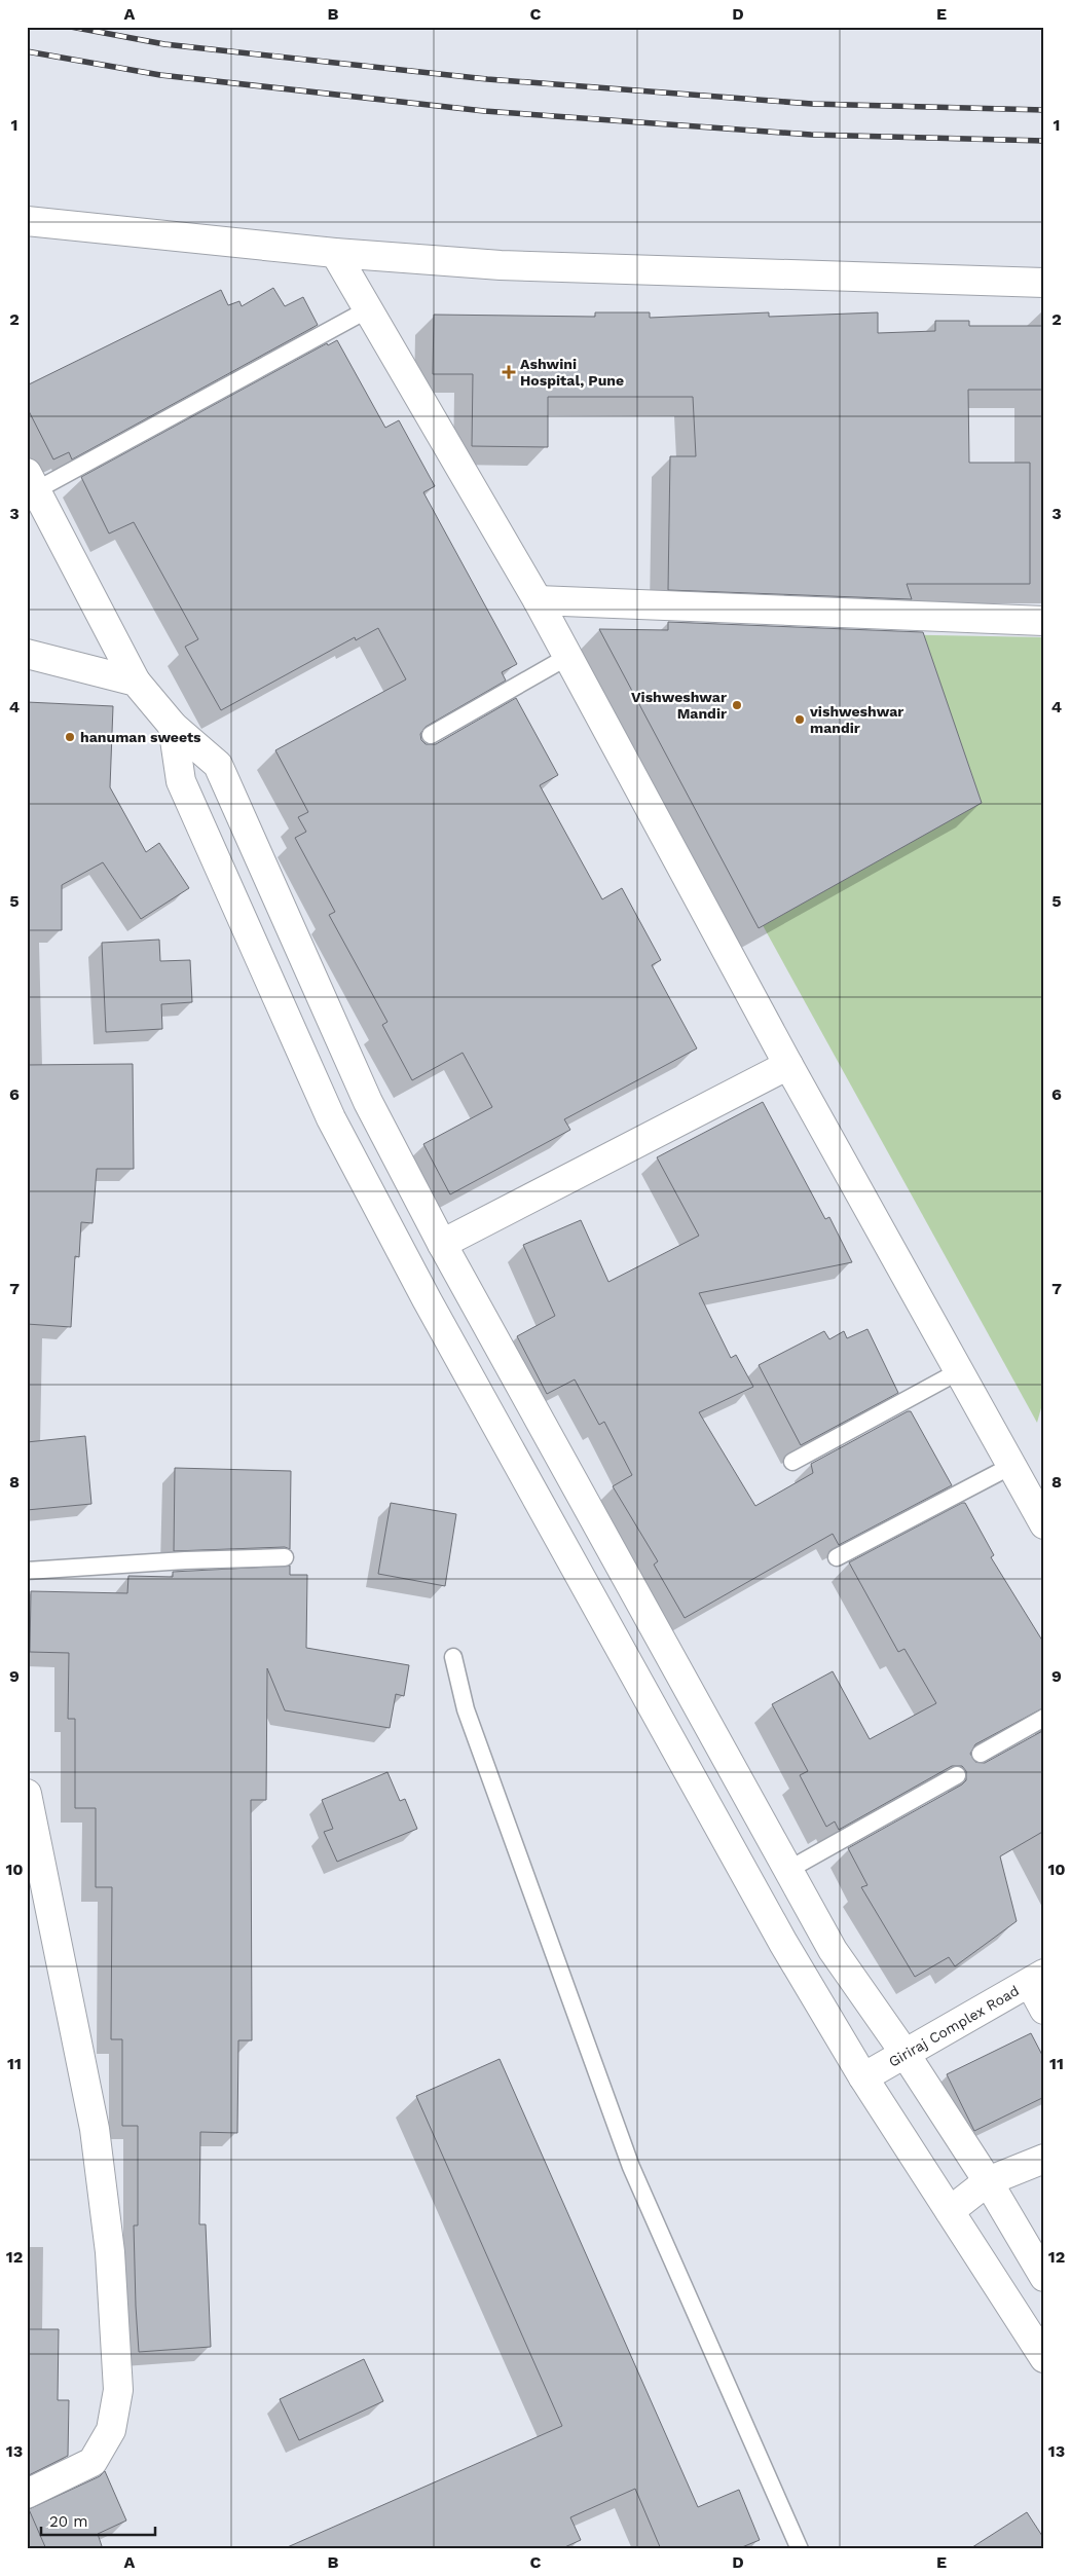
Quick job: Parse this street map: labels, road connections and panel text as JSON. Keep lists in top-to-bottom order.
{
  "streets": {
    "street": ["Giriraj Complex Road"]
  },
  "places": {
    "health": ["Ashwini Hospital, Pune"],
    "other": ["Vishweshwar Mandir", "vishweshwar mandir", "hanuman sweets"]
  },
  "scale_bar": "20 m",
  "grid": {
    "columns": [
      "A",
      "B",
      "C",
      "D",
      "E"
    ],
    "rows": [
      "1",
      "2",
      "3",
      "4",
      "5",
      "6",
      "7",
      "8",
      "9",
      "10",
      "11",
      "12",
      "13"
    ]
  }
}
